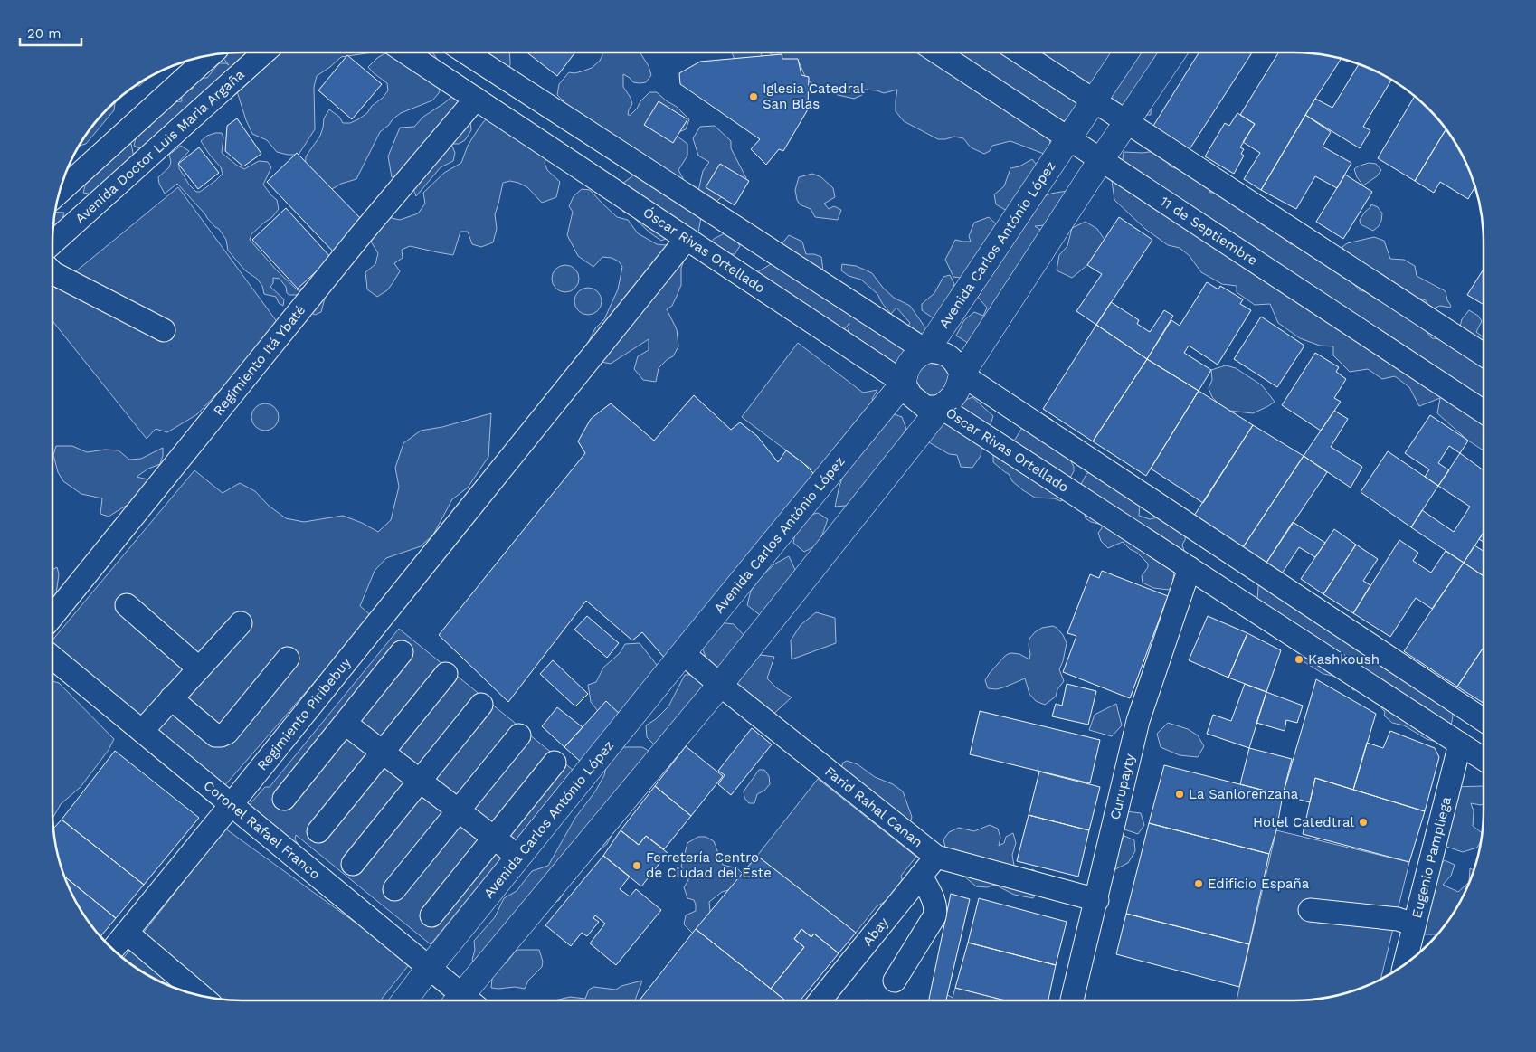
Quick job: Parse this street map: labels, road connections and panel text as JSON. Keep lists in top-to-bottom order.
{
  "streets": {
    "main road": ["Avenida Carlos António López"],
    "street": [
      "Avenida Doctor Luis Maria Argaña",
      "11 de Septiembre",
      "Óscar Rivas Ortellado",
      "Regimiento Itá Ybaté",
      "Regimiento Piribebuy",
      "Curupayty",
      "Farid Rahal Canan",
      "Coronel Rafael Franco",
      "Eugenio Pampliega",
      "Abay"
    ]
  },
  "crossings": [
    ["11 de Septiembre", "Avenida Carlos António López"],
    ["Avenida Carlos António López", "Óscar Rivas Ortellado"],
    ["Avenida Carlos António López", "Farid Rahal Canan"],
    ["Avenida Carlos António López", "Coronel Rafael Franco"],
    ["Óscar Rivas Ortellado", "Regimiento Itá Ybaté"],
    ["Óscar Rivas Ortellado", "Regimiento Piribebuy"],
    ["Óscar Rivas Ortellado", "Curupayty"],
    ["Óscar Rivas Ortellado", "Eugenio Pampliega"],
    ["Regimiento Piribebuy", "Coronel Rafael Franco"],
    ["Curupayty", "Farid Rahal Canan"],
    ["Farid Rahal Canan", "Abay"]
  ],
  "places": [
    "Iglesia Catedral San Blas",
    "Kashkoush",
    "La Sanlorenzana",
    "Hotel Catedtral",
    "Ferretería Centro de Ciudad del Este",
    "Edificio España"
  ],
  "scale_bar": "20 m"
}
